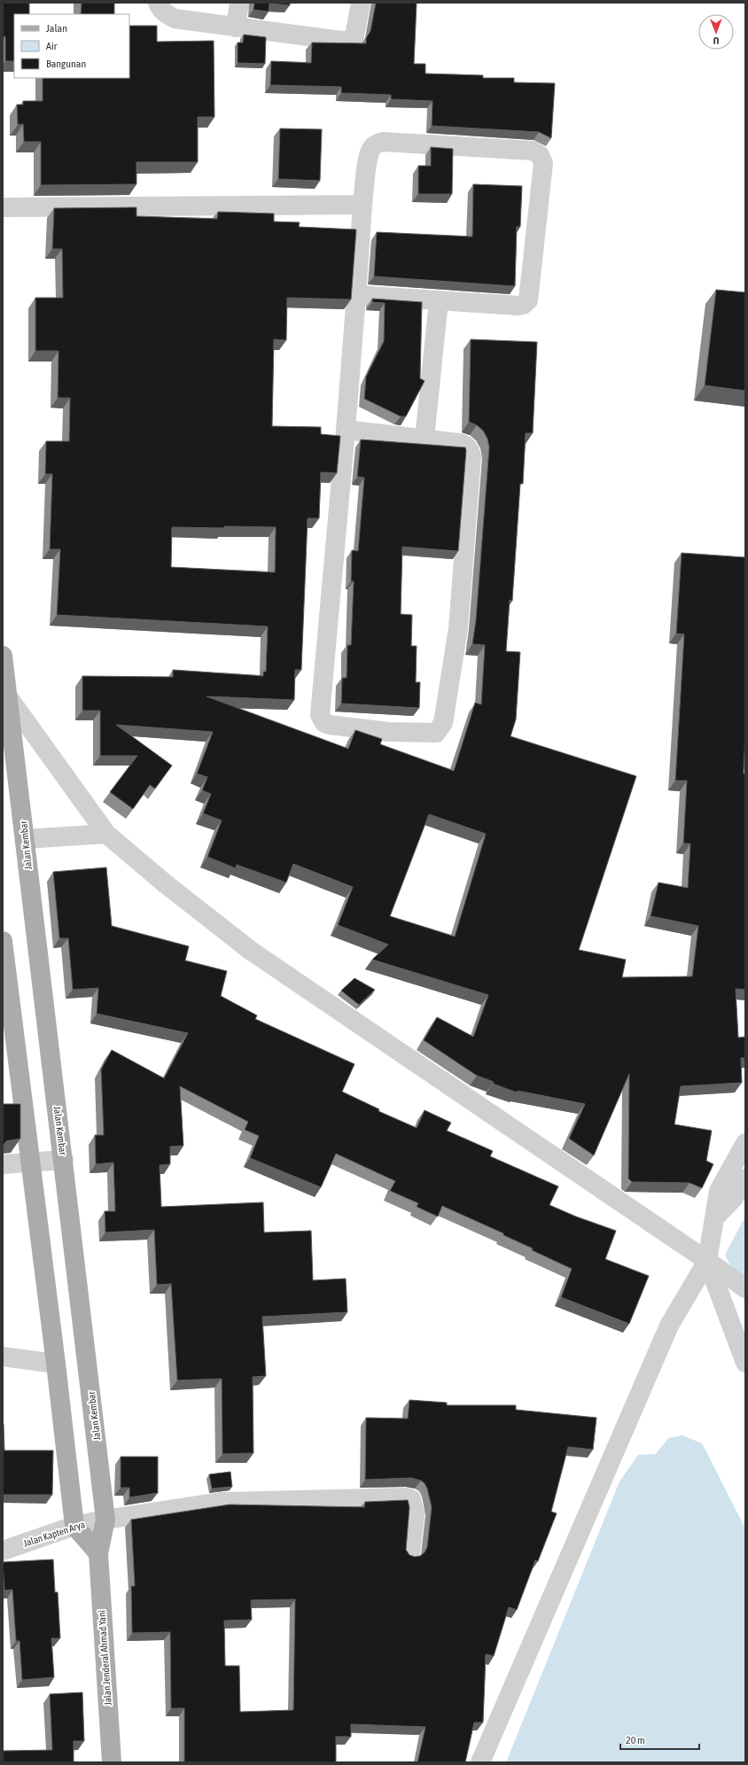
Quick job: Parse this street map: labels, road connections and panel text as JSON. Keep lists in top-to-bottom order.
{
  "streets": {
    "main road": ["Jalan Kembar", "Jalan Jenderal Ahmad Yani"],
    "street": ["Jalan Kapten Arya"]
  },
  "crossings": [
    ["Jalan Kembar", "Jalan Kapten Arya"],
    ["Jalan Kembar", "Jalan Jenderal Ahmad Yani"]
  ],
  "legend": ["Jalan", "Air", "Bangunan"],
  "scale_bar": "20 m",
  "north": "bottom"
}
